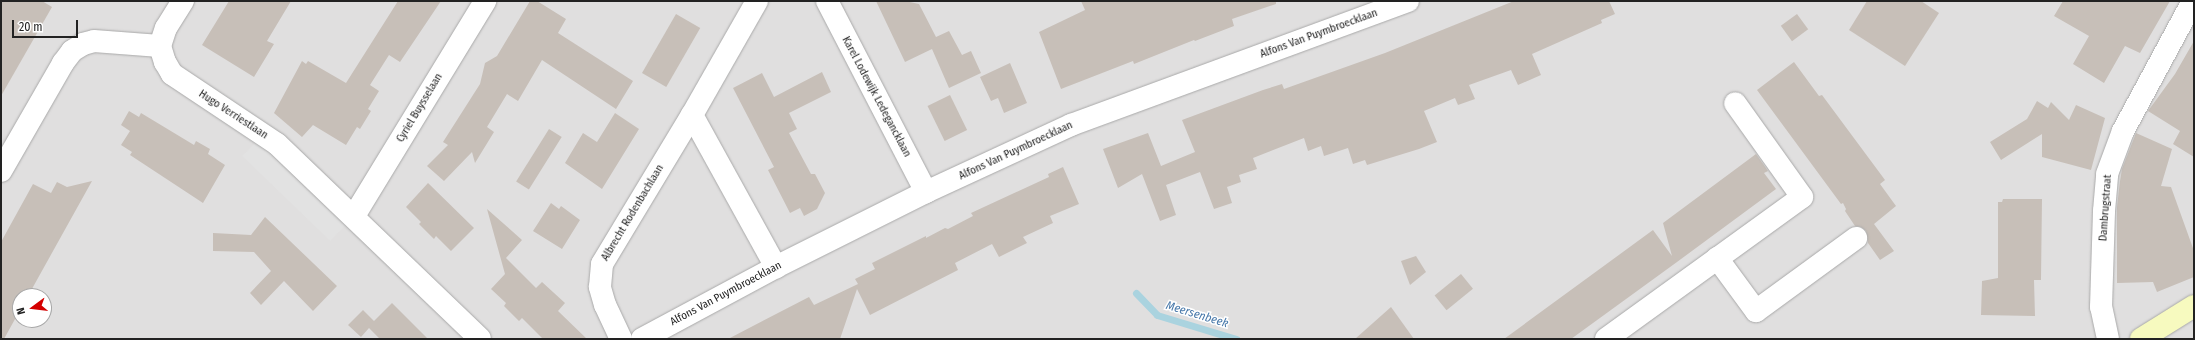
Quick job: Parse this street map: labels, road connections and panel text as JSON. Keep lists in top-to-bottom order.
{
  "streets": {
    "street": [
      "Alfons Van Puymbroecklaan",
      "Karel Lodewijk Ledegancklaan",
      "Cyriel Buysselaan",
      "Hugo Verriestlaan",
      "Dambrugstraat",
      "Albrecht Rodenbachlaan"
    ]
  },
  "crossings": [
    ["Alfons Van Puymbroecklaan", "Karel Lodewijk Ledegancklaan"],
    ["Cyriel Buysselaan", "Hugo Verriestlaan"]
  ],
  "water": ["Meersenbeek"],
  "scale_bar": "20 m",
  "north": "left"
}
